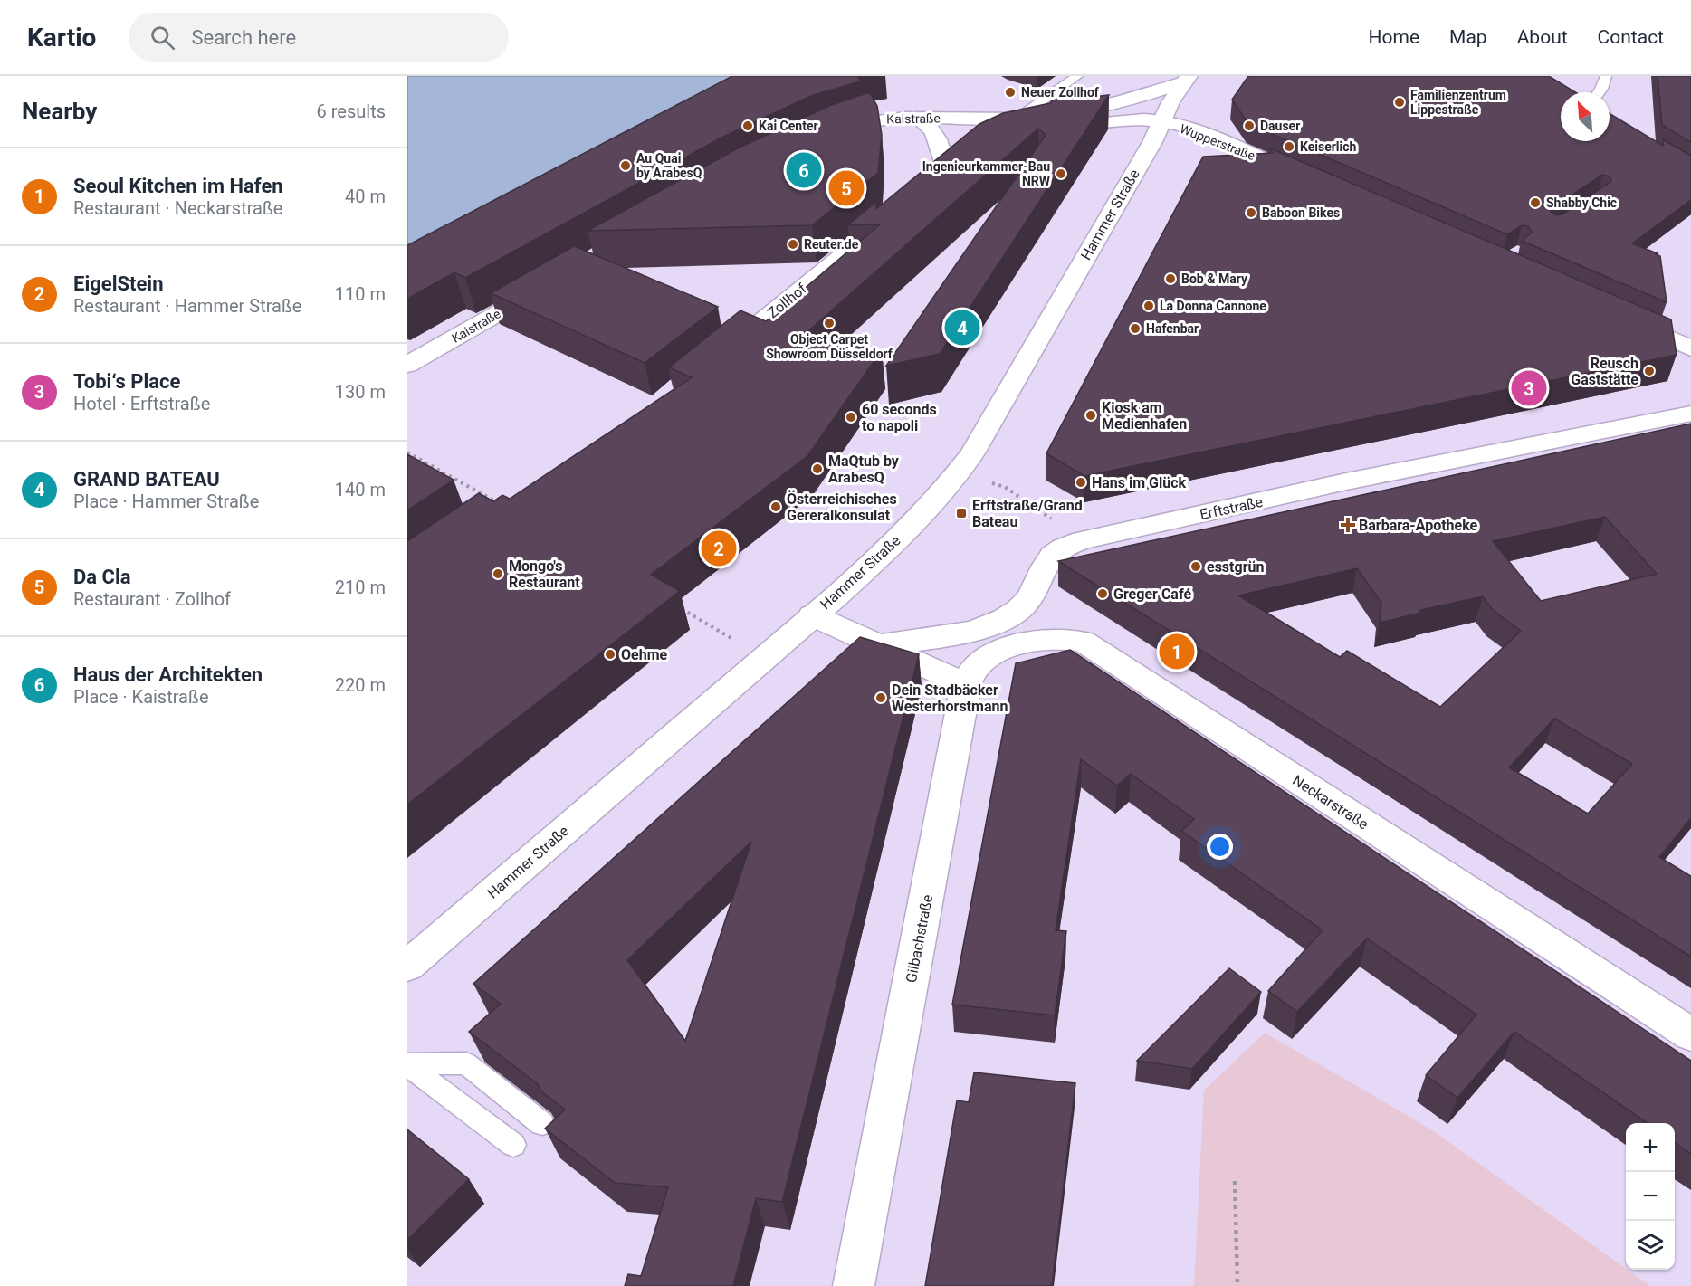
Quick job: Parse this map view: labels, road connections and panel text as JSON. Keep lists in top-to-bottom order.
{
  "streets": {
    "street": [
      "Kaistraße",
      "Wupperstraße",
      "Hammer Straße",
      "Zollhof",
      "Erftstraße",
      "Neckarstraße",
      "Gilbachstraße"
    ]
  },
  "crossings": [
    ["Kaistraße", "Hammer Straße"],
    ["Kaistraße", "Zollhof"],
    ["Wupperstraße", "Hammer Straße"],
    ["Neckarstraße", "Gilbachstraße"]
  ],
  "places": {
    "other": [
      "Neuer Zollhof",
      "Familienzentrum Lippestraße",
      "Kai Center",
      "Dauser",
      "Keiserlich",
      "Au Quai by ArabesQ",
      "Ingenieurkammer-Bau NRW",
      "Shabby Chic",
      "Baboon Bikes",
      "Reuter.de",
      "Bob & Mary",
      "La Donna Cannone",
      "Object Carpet Showroom Düsseldorf",
      "Hafenbar",
      "Reusch Gaststätte",
      "Kiosk am Medienhafen",
      "60 seconds to napoli",
      "MaQtub by ArabesQ",
      "Hans im Glück",
      "Österreichisches Gereralkonsulat",
      "esstgrün",
      "Mongo's Restaurant",
      "Greger Café",
      "Oehme",
      "Dein Stadbäcker Westerhorstmann"
    ],
    "transit": ["Erftstraße/Grand Bateau"],
    "health": ["Barbara-Apotheke"]
  },
  "north": "top left",
  "page": {
    "header": "Kartio",
    "search": "Search here",
    "nav": [
      "Home",
      "Map",
      "About",
      "Contact"
    ],
    "heading": ["Nearby", "6 results"],
    "list": [
      {
        "mark": "1",
        "name": "Seoul Kitchen im Hafen",
        "note": "Restaurant · Neckarstraße",
        "value": "40 m"
      },
      {
        "mark": "2",
        "name": "EigelStein",
        "note": "Restaurant · Hammer Straße",
        "value": "110 m"
      },
      {
        "mark": "3",
        "name": "Tobi‘s Place",
        "note": "Hotel · Erftstraße",
        "value": "130 m"
      },
      {
        "mark": "4",
        "name": "GRAND BATEAU",
        "note": "Place · Hammer Straße",
        "value": "140 m"
      },
      {
        "mark": "5",
        "name": "Da Cla",
        "note": "Restaurant · Zollhof",
        "value": "210 m"
      },
      {
        "mark": "6",
        "name": "Haus der Architekten",
        "note": "Place · Kaistraße",
        "value": "220 m"
      }
    ],
    "pins": [
      "6",
      "5",
      "4",
      "3",
      "2",
      "1"
    ],
    "map_buttons": ["+", "−"]
  }
}
